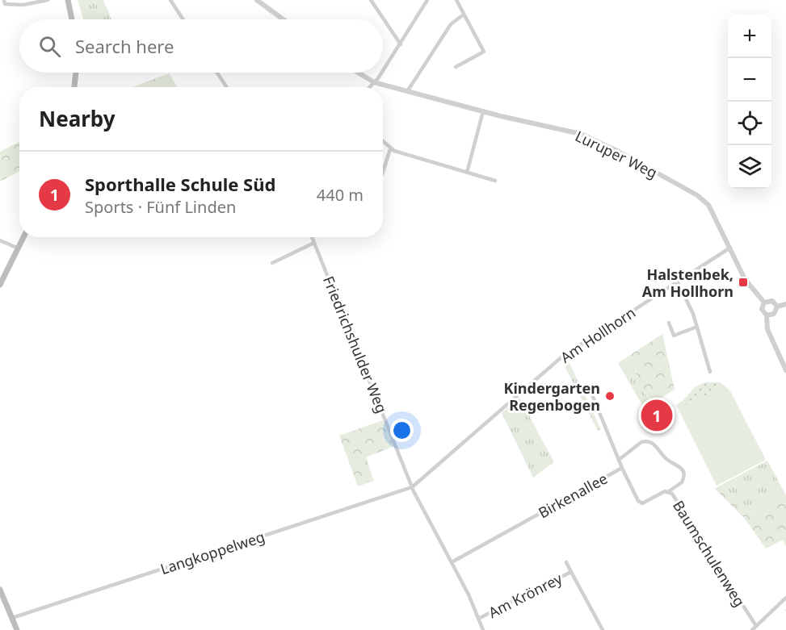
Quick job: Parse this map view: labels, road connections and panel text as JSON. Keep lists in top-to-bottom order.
{
  "streets": {
    "street": [
      "Luruper Weg",
      "Am Hollhorn",
      "Friedrichshulder Weg",
      "Birkenallee",
      "Langkoppelweg",
      "Baumschulenweg",
      "Am Krönrey"
    ]
  },
  "crossings": [
    ["Luruper Weg", "Am Hollhorn"],
    ["Am Hollhorn", "Friedrichshulder Weg"],
    ["Am Hollhorn", "Langkoppelweg"],
    ["Friedrichshulder Weg", "Birkenallee"],
    ["Friedrichshulder Weg", "Langkoppelweg"],
    ["Friedrichshulder Weg", "Am Krönrey"],
    ["Birkenallee", "Baumschulenweg"]
  ],
  "places": {
    "transit": ["Halstenbek, Am Hollhorn"],
    "other": ["Kindergarten Regenbogen"]
  },
  "page": {
    "map_buttons": ["+", "−"],
    "search": "Search here",
    "heading": "Nearby",
    "list": [
      {
        "mark": "1",
        "name": "Sporthalle Schule Süd",
        "note": "Sports · Fünf Linden",
        "value": "440 m"
      }
    ],
    "pins": "1"
  }
}
